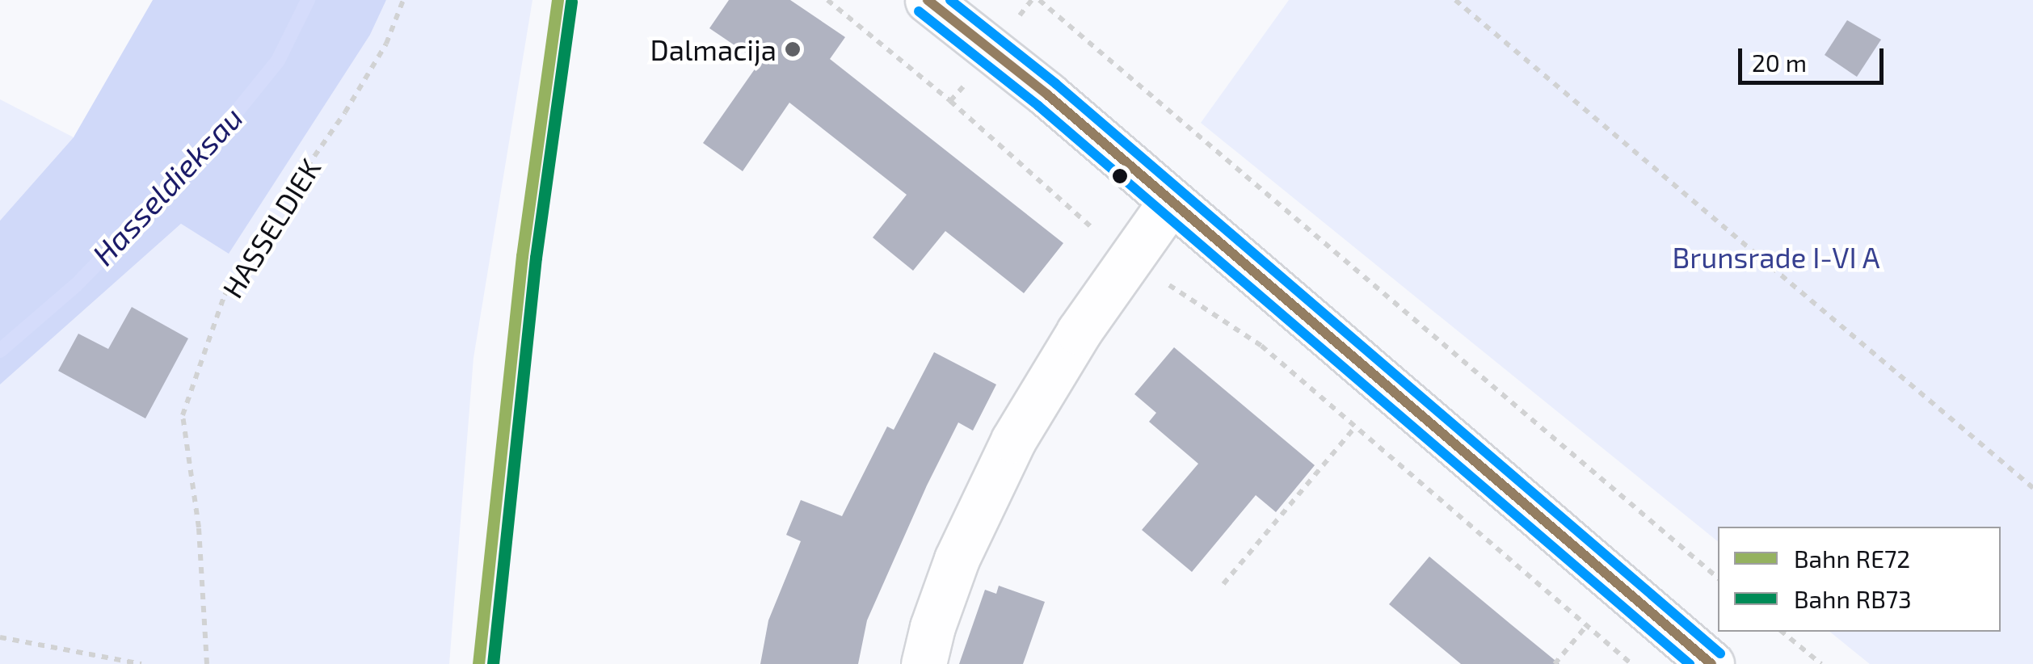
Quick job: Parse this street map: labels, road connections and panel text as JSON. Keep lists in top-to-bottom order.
{
  "streets": {
    "path": ["HASSELDIEK"]
  },
  "water": ["Hasseldieksau"],
  "parks": ["Brunsrade I-VI A"],
  "places": ["Dalmacija"],
  "lines": ["rail line RE72", "rail line RB73"],
  "legend": ["Bahn RE72", "Bahn RB73"],
  "scale_bar": "20 m"
}
